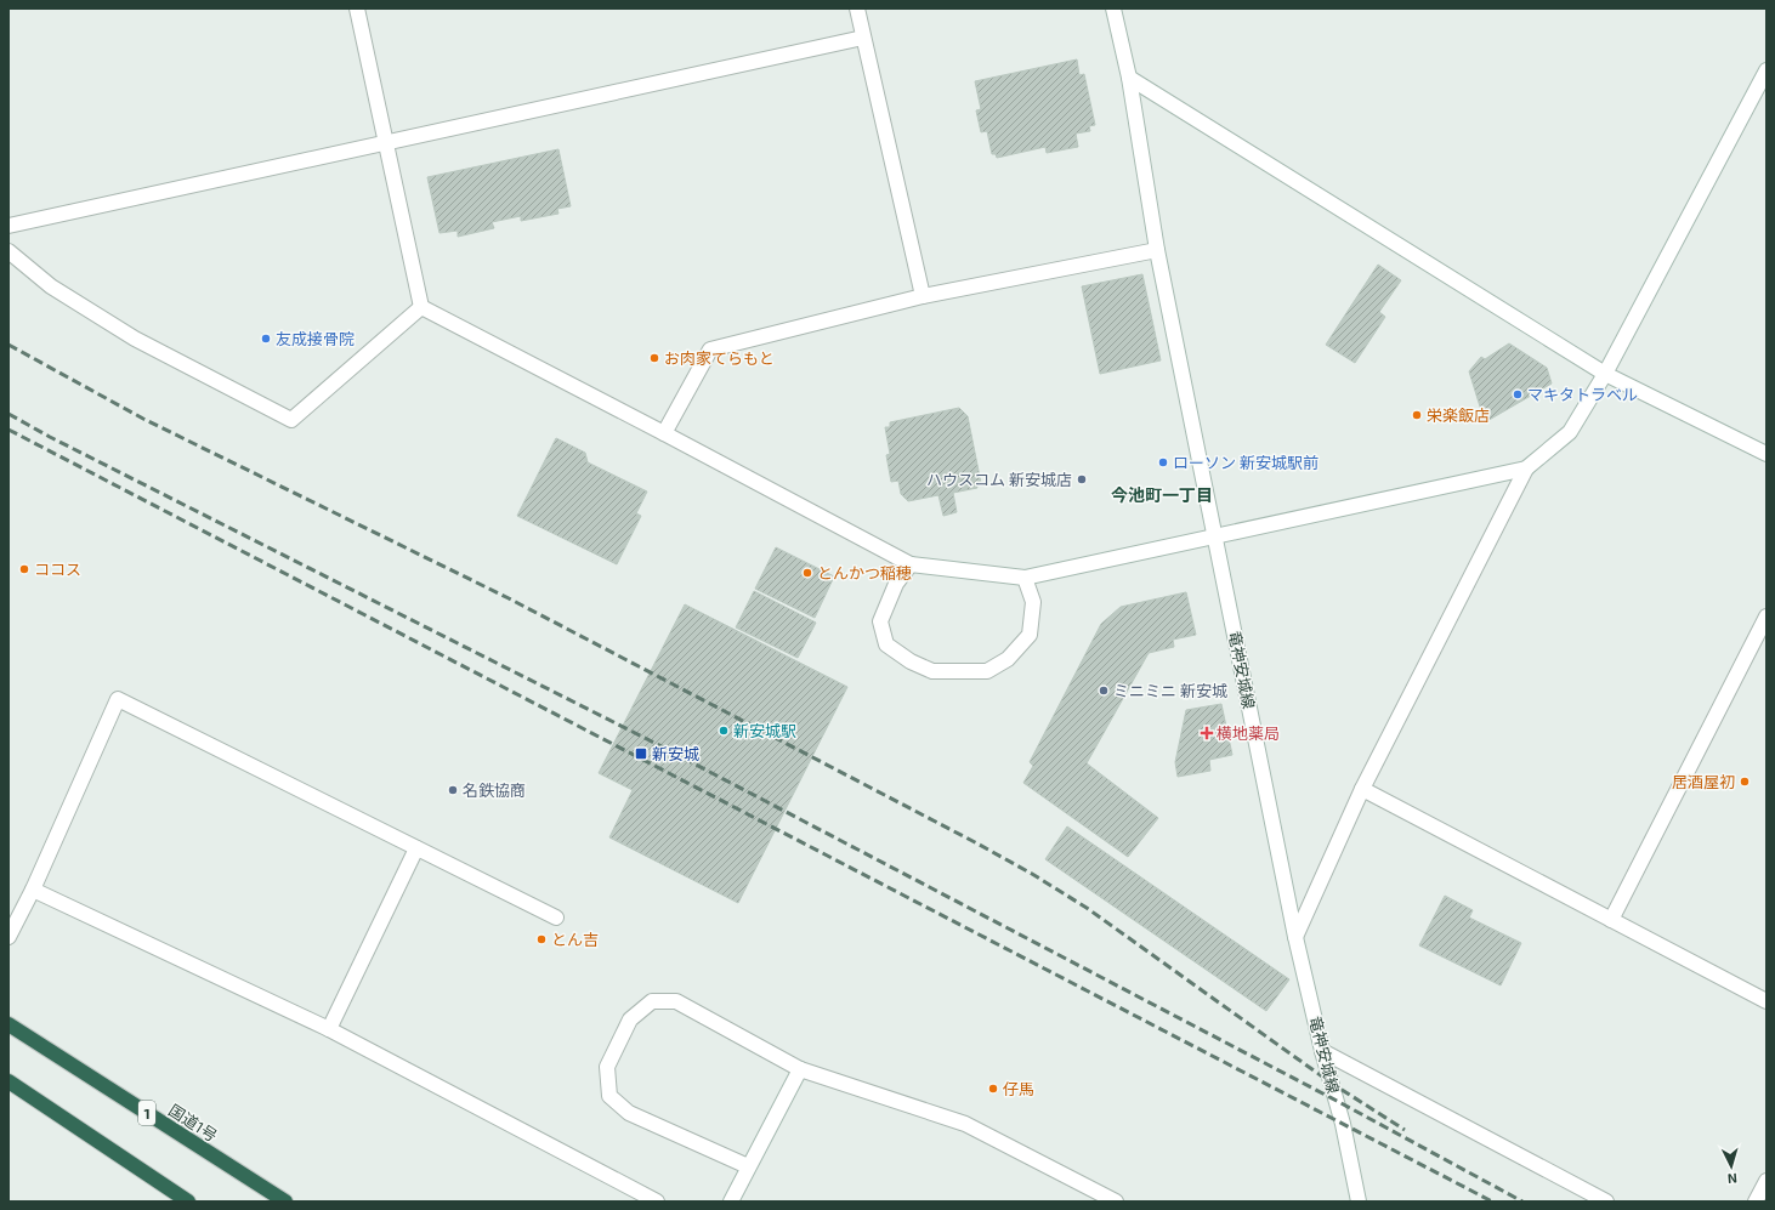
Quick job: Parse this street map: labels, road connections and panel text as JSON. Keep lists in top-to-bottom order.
{
  "streets": {
    "highway": ["1", "国道1号"],
    "street": ["竜神安城線"]
  },
  "districts": ["今池町一丁目"],
  "places": {
    "other": [
      "友成接骨院",
      "お肉家てらもと",
      "マキタトラベル",
      "栄楽飯店",
      "ローソン 新安城駅前",
      "ハウスコム 新安城店",
      "ココス",
      "とんかつ稲穂",
      "ミニミニ 新安城",
      "新安城駅",
      "居酒屋初",
      "名鉄協商",
      "とん吉",
      "仔馬"
    ],
    "health": ["横地薬局"],
    "transit": ["新安城"]
  },
  "north": "bottom"
}
